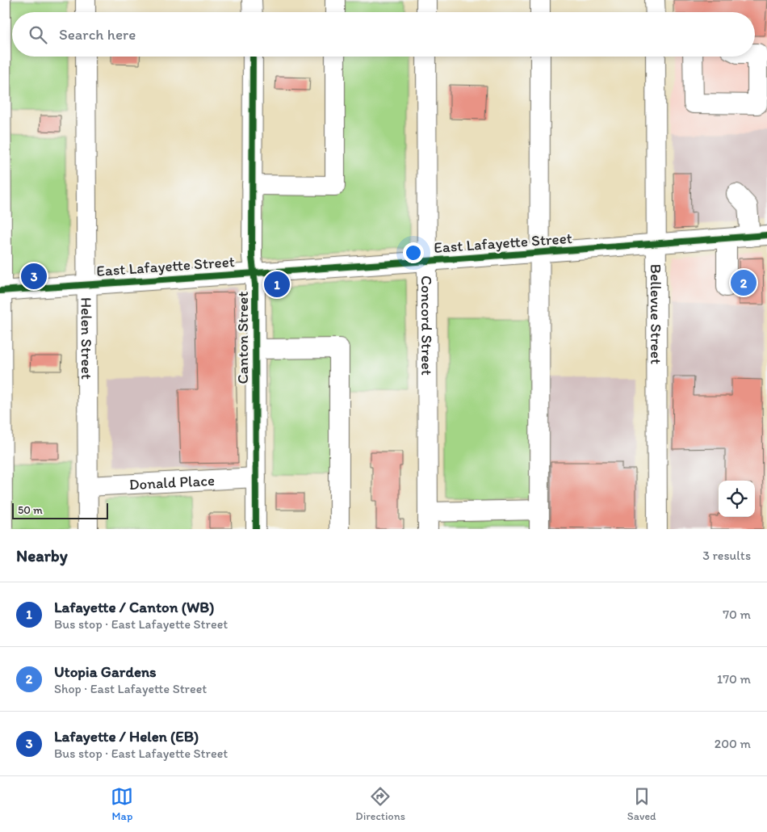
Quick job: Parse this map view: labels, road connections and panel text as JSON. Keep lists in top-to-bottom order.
{
  "streets": {
    "street": [
      "East Lafayette Street",
      "Bellevue Street",
      "Concord Street",
      "Helen Street",
      "Canton Street",
      "Donald Place"
    ]
  },
  "crossings": [
    ["East Lafayette Street", "Bellevue Street"],
    ["East Lafayette Street", "Concord Street"],
    ["East Lafayette Street", "Helen Street"],
    ["East Lafayette Street", "Canton Street"],
    ["Helen Street", "Donald Place"],
    ["Canton Street", "Donald Place"]
  ],
  "scale_bar": "50 m",
  "page": {
    "search": "Search here",
    "pins": ["3", "2", "1"],
    "scale": "50 m",
    "heading": ["Nearby", "3 results"],
    "list": [
      {
        "mark": "1",
        "name": "Lafayette / Canton (WB)",
        "note": "Bus stop · East Lafayette Street",
        "value": "70 m"
      },
      {
        "mark": "2",
        "name": "Utopia Gardens",
        "note": "Shop · East Lafayette Street",
        "value": "170 m"
      },
      {
        "mark": "3",
        "name": "Lafayette / Helen (EB)",
        "note": "Bus stop · East Lafayette Street",
        "value": "200 m"
      }
    ],
    "nav": ["Map", "Directions", "Saved"]
  }
}
